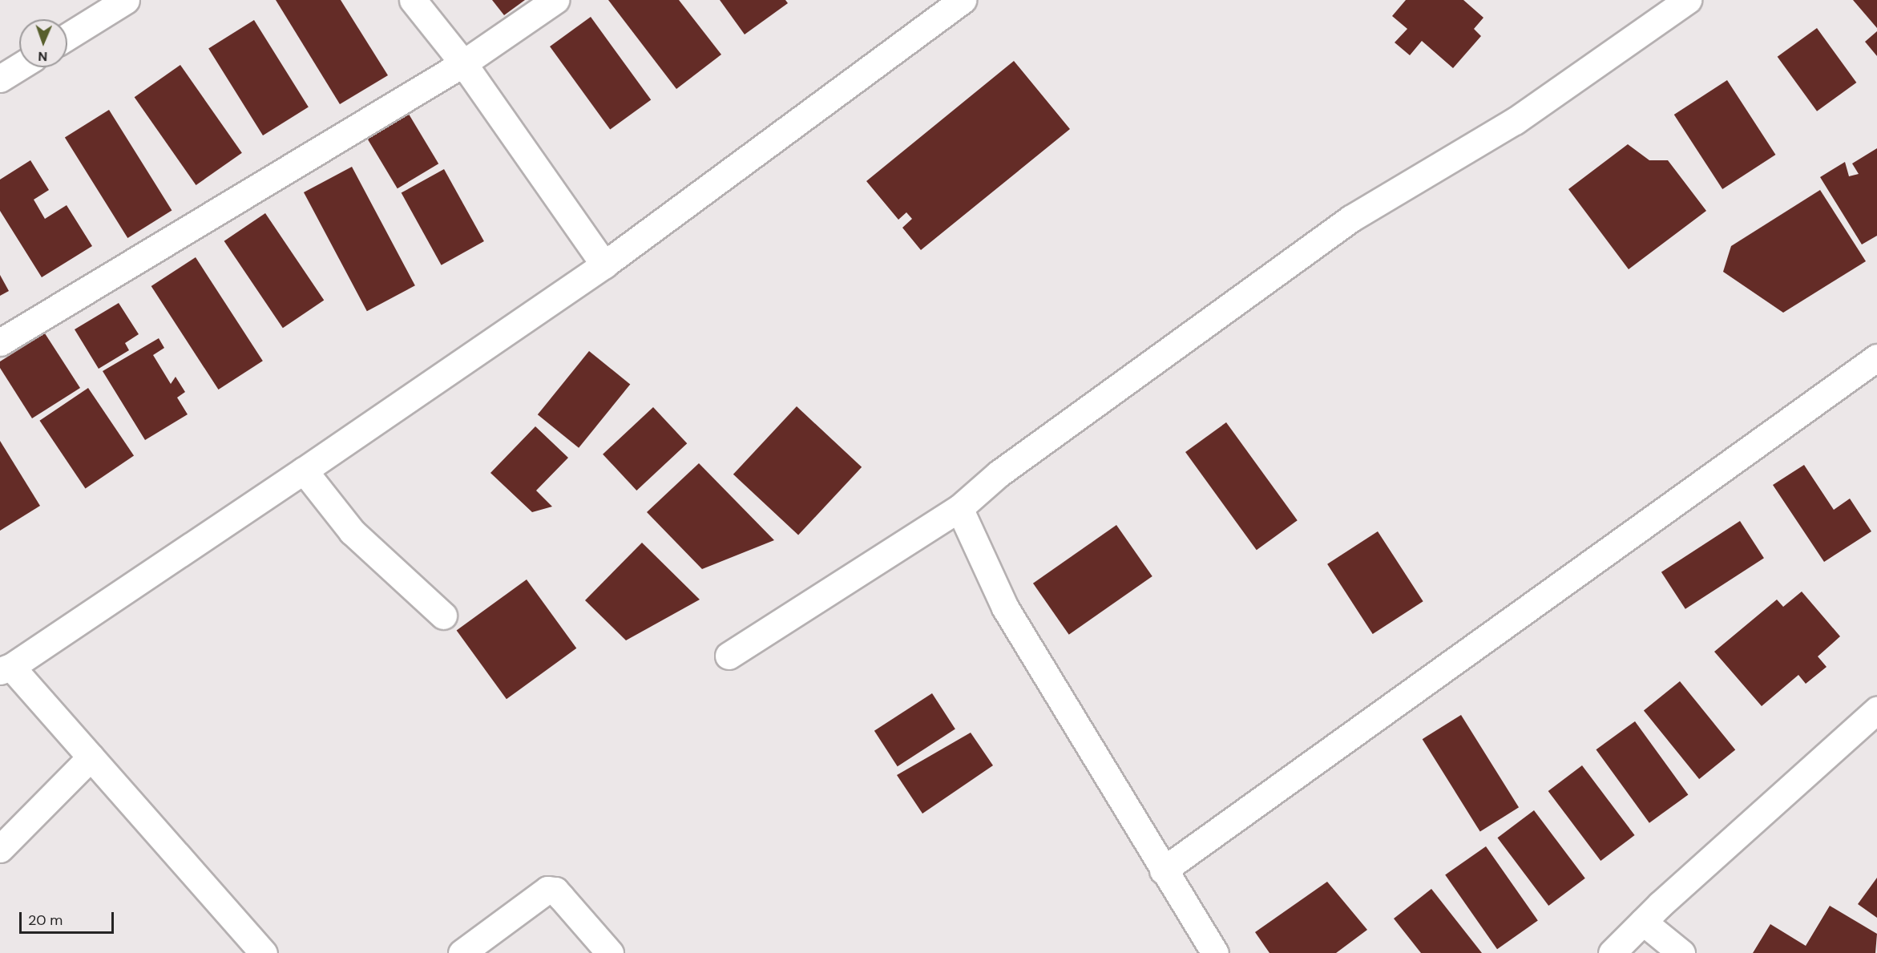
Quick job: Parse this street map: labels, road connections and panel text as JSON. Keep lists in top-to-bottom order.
{
  "scale_bar": "20 m",
  "north": "bottom"
}
